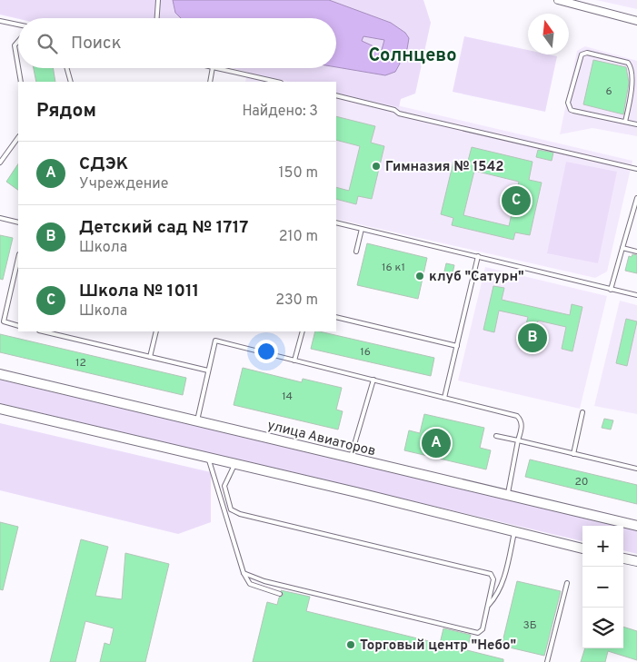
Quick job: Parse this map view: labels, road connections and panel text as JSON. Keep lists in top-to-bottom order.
{
  "streets": {
    "street": ["улица Авиаторов"]
  },
  "districts": ["Солнцево"],
  "places": ["Гимназия № 1542", "клуб \"Сатурн\"", "Торговый центр \"Небо\""],
  "house_numbers": [
    "6",
    "16 к1",
    "16",
    "12",
    "14",
    "20",
    "3Б"
  ],
  "north": "top",
  "page": {
    "search": "Поиск",
    "heading": ["Рядом", "Найдено: 3"],
    "list": [
      {
        "mark": "A",
        "name": "СДЭК",
        "note": "Учреждение",
        "value": "150 m"
      },
      {
        "mark": "B",
        "name": "Детский сад № 1717",
        "note": "Школа",
        "value": "210 m"
      },
      {
        "mark": "C",
        "name": "Школа № 1011",
        "note": "Школа",
        "value": "230 m"
      }
    ],
    "pins": ["C", "B", "A"],
    "map_buttons": ["+", "−"]
  }
}
